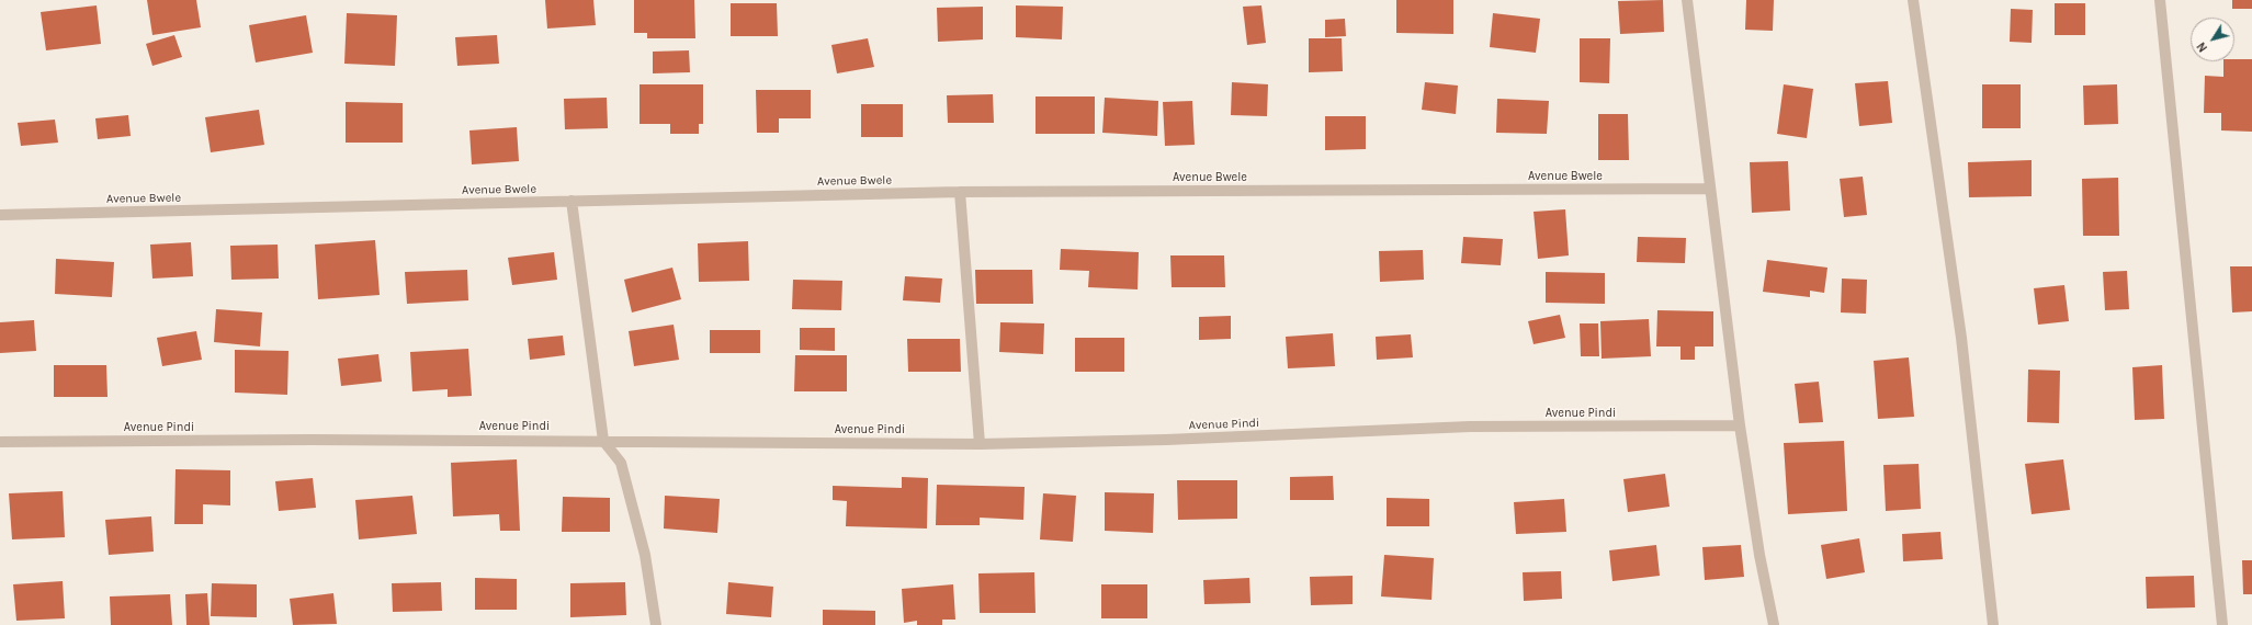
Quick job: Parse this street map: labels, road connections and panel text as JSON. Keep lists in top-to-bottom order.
{
  "streets": {
    "street": ["Avenue Bwele", "Avenue Pindi"]
  },
  "north": "bottom left"
}
